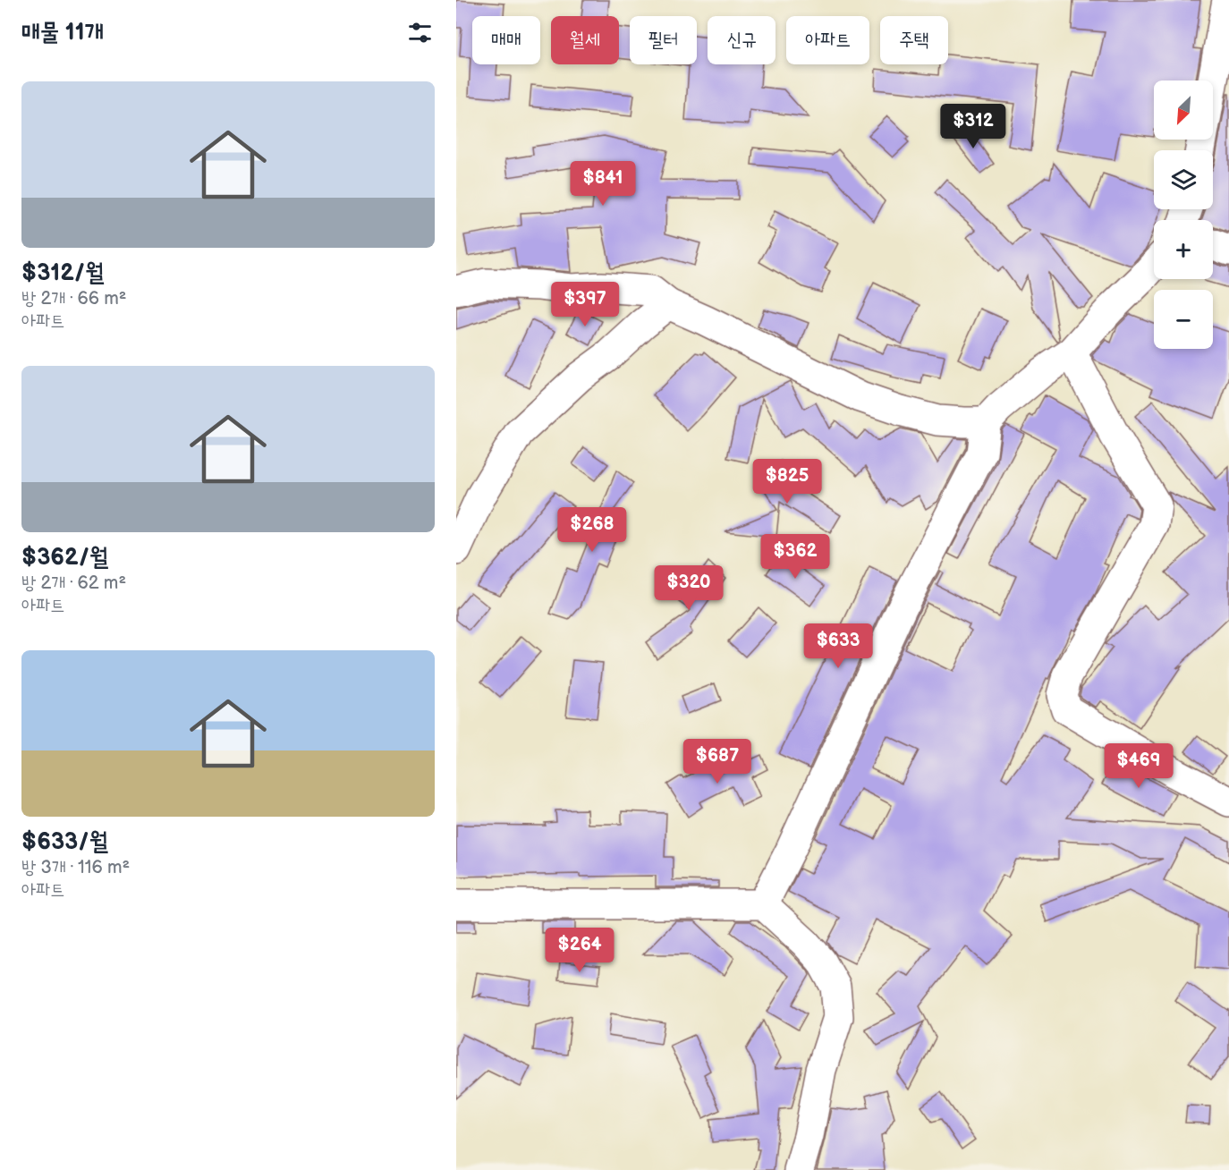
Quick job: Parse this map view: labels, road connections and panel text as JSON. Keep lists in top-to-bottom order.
{
  "north": "bottom left",
  "page": {
    "heading": "매물 11개",
    "chip": [
      "매매",
      "월세",
      "필터",
      "신규",
      "아파트",
      "주택"
    ],
    "list": [
      {
        "name": "$312/월",
        "note": "방 2개 · 66 m² · 아파트"
      },
      {
        "name": "$362/월",
        "note": "방 2개 · 62 m² · 아파트"
      },
      {
        "name": "$633/월",
        "note": "방 3개 · 116 m² · 아파트"
      }
    ],
    "map_buttons": ["+", "−"],
    "price": [
      "$312",
      "$841",
      "$397",
      "$825",
      "$268",
      "$362",
      "$320",
      "$633",
      "$687",
      "$469",
      "$264"
    ]
  }
}
